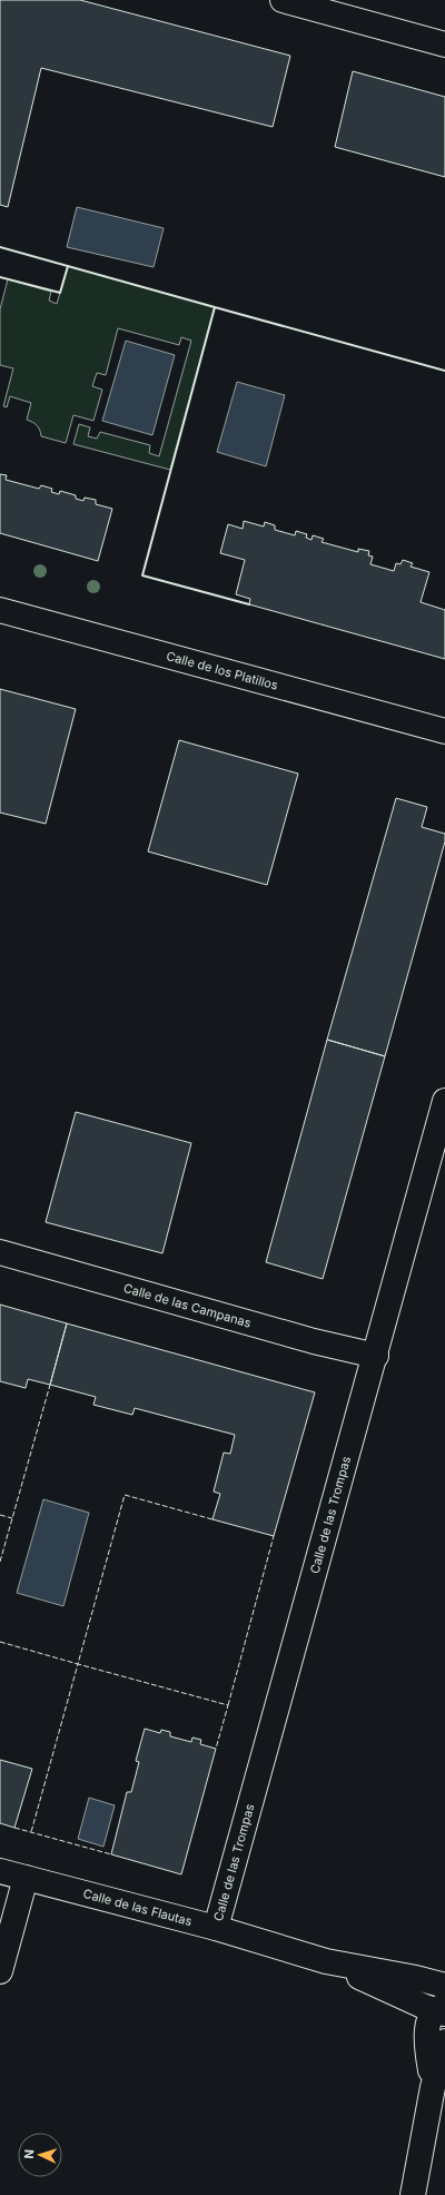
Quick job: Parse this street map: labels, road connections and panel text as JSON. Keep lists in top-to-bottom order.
{
  "streets": {
    "street": [
      "Calle de los Platillos",
      "Calle de las Campanas",
      "Calle de las Trompas",
      "Calle de las Flautas"
    ]
  },
  "crossings": [
    ["Calle de las Campanas", "Calle de las Trompas"],
    ["Calle de las Trompas", "Calle de las Flautas"]
  ],
  "north": "left"
}
